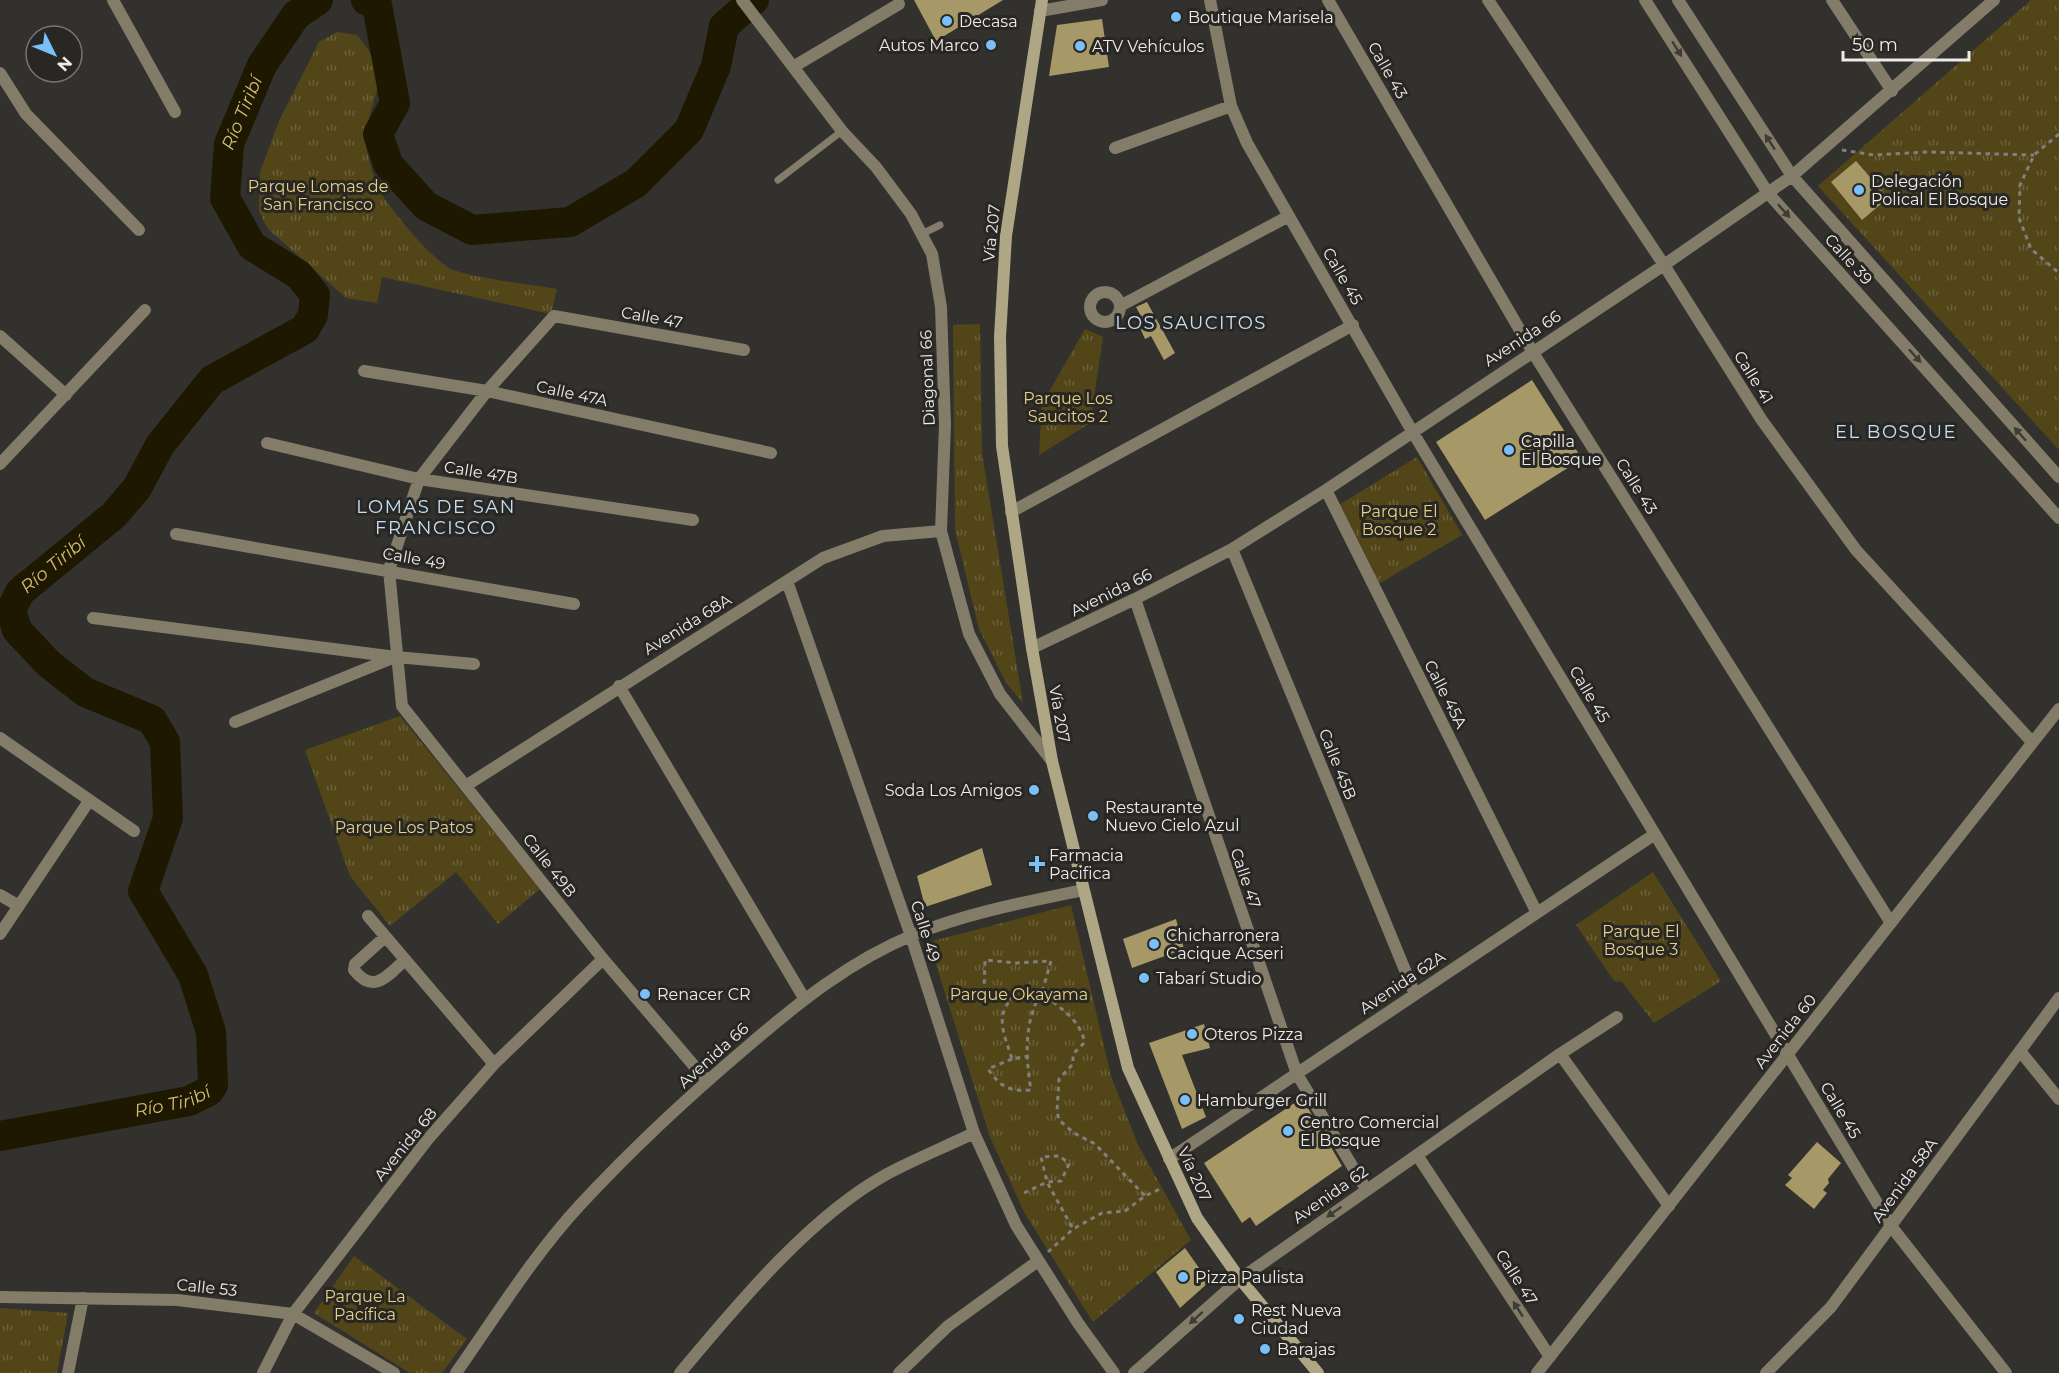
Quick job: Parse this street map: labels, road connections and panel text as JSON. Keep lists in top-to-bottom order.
{
  "streets": {
    "main road": ["Vía 207"],
    "street": [
      "Calle 43",
      "Calle 39",
      "Calle 45",
      "Calle 47",
      "Avenida 66",
      "Calle 41",
      "Diagonal 66",
      "Calle 47A",
      "Calle 47B",
      "Calle 49",
      "Avenida 68A",
      "Calle 45A",
      "Calle 45B",
      "Calle 49B",
      "Avenida 62A",
      "Avenida 60",
      "Avenida 68",
      "Avenida 58A",
      "Avenida 62",
      "Calle 53"
    ]
  },
  "crossings": [
    ["Calle 43", "Avenida 66"],
    ["Calle 43", "Avenida 60"],
    ["Vía 207", "Avenida 66"],
    ["Vía 207", "Diagonal 66"],
    ["Vía 207", "Avenida 62A"],
    ["Vía 207", "Avenida 62"],
    ["Calle 39", "Avenida 66"],
    ["Calle 45", "Avenida 66"],
    ["Calle 45", "Avenida 62A"],
    ["Calle 45", "Avenida 60"],
    ["Calle 45", "Avenida 58A"],
    ["Calle 47", "Avenida 66"],
    ["Calle 47", "Calle 47A"],
    ["Calle 47", "Avenida 62A"],
    ["Calle 47", "Avenida 60"],
    ["Calle 47", "Avenida 62"],
    ["Avenida 66", "Calle 41"],
    ["Avenida 66", "Calle 49"],
    ["Avenida 66", "Calle 45A"],
    ["Avenida 66", "Calle 45B"],
    ["Avenida 66", "Calle 49B"],
    ["Calle 41", "Avenida 60"],
    ["Diagonal 66", "Avenida 68A"],
    ["Calle 49", "Avenida 68A"],
    ["Calle 49", "Calle 49B"],
    ["Avenida 68A", "Calle 49B"],
    ["Calle 45A", "Avenida 62A"],
    ["Calle 45B", "Avenida 62A"],
    ["Calle 49B", "Avenida 68"],
    ["Avenida 68", "Calle 53"]
  ],
  "one_way": ["Avenida 62"],
  "districts": ["LOS SAUCITOS", "EL BOSQUE", "LOMAS DE SAN FRANCISCO"],
  "water": ["Río Tiribí"],
  "parks": [
    "Parque Lomas de San Francisco",
    "Parque Los Saucitos 2",
    "Parque El Bosque 2",
    "Parque Los Patos",
    "Parque El Bosque 3",
    "Parque Okayama",
    "Parque La Pacífica"
  ],
  "places": {
    "other": [
      "Boutique Marisela",
      "Decasa",
      "Autos Marco",
      "ATV Vehículos",
      "Delegación Polical El Bosque",
      "Capilla El Bosque",
      "Soda Los Amigos",
      "Restaurante Nuevo Cielo Azul",
      "Chicharronera Cacique Acseri",
      "Tabarí Studio",
      "Renacer CR",
      "Oteros Pizza",
      "Hamburger Grill",
      "Centro Comercial El Bosque",
      "Pizza Paulista",
      "Rest Nueva Ciudad",
      "Barajas"
    ],
    "health": ["Farmacia Pacifica"]
  },
  "scale_bar": "50 m",
  "north": "bottom right"
}
